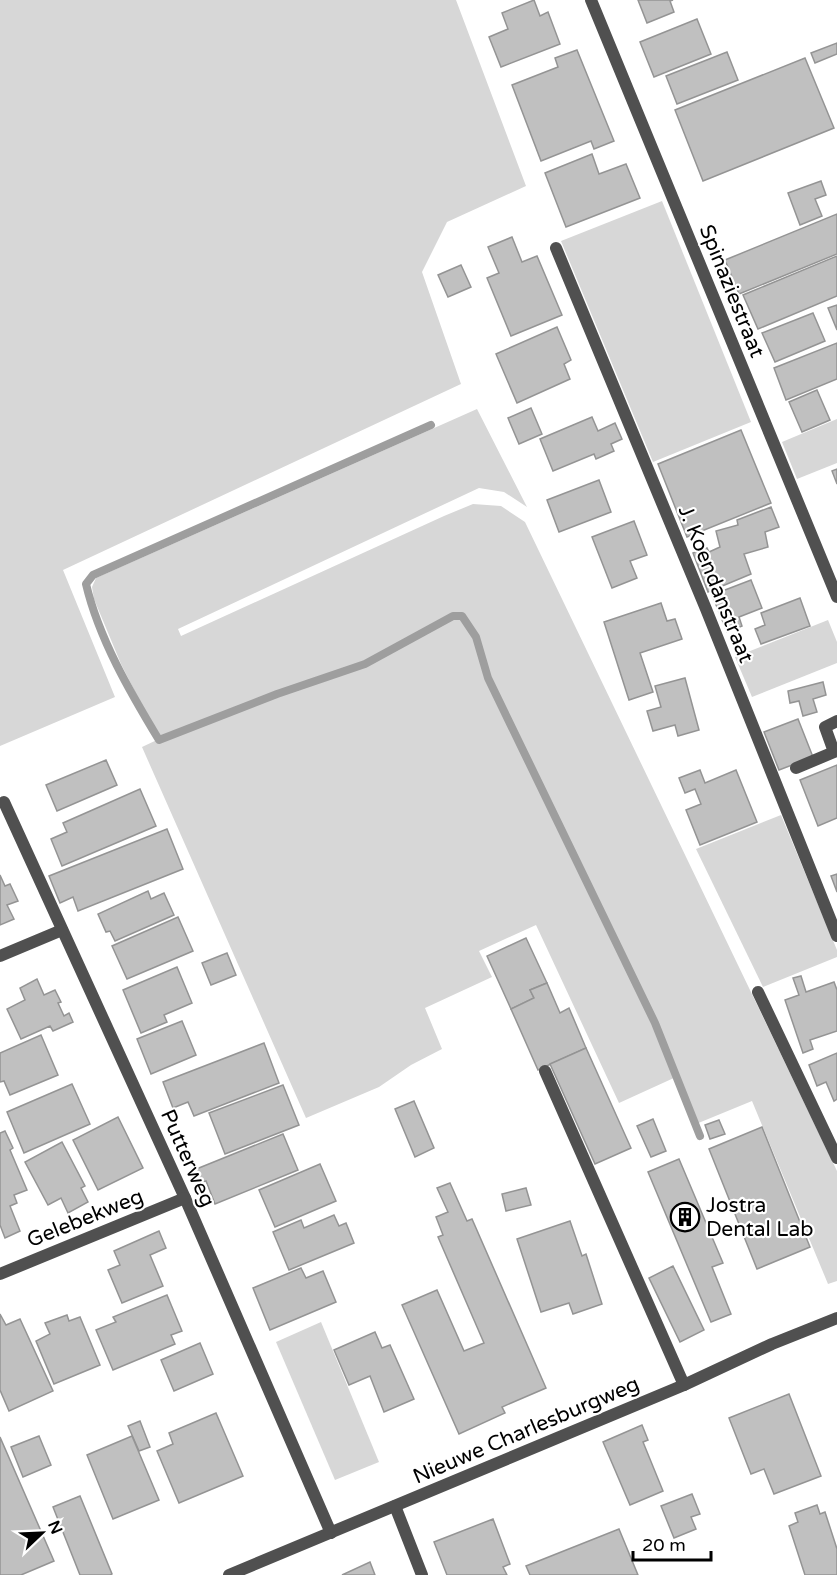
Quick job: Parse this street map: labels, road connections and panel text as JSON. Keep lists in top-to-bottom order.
{
  "streets": {
    "street": [
      "Spinaziestraat",
      "J. Koendanstraat",
      "Putterweg",
      "Gelebekweg",
      "Nieuwe Charlesburgweg"
    ]
  },
  "crossings": [
    ["Putterweg", "Gelebekweg"],
    ["Putterweg", "Nieuwe Charlesburgweg"]
  ],
  "places": {
    "building": ["Jostra Dental Lab"]
  },
  "scale_bar": "20 m",
  "north": "top right"
}
